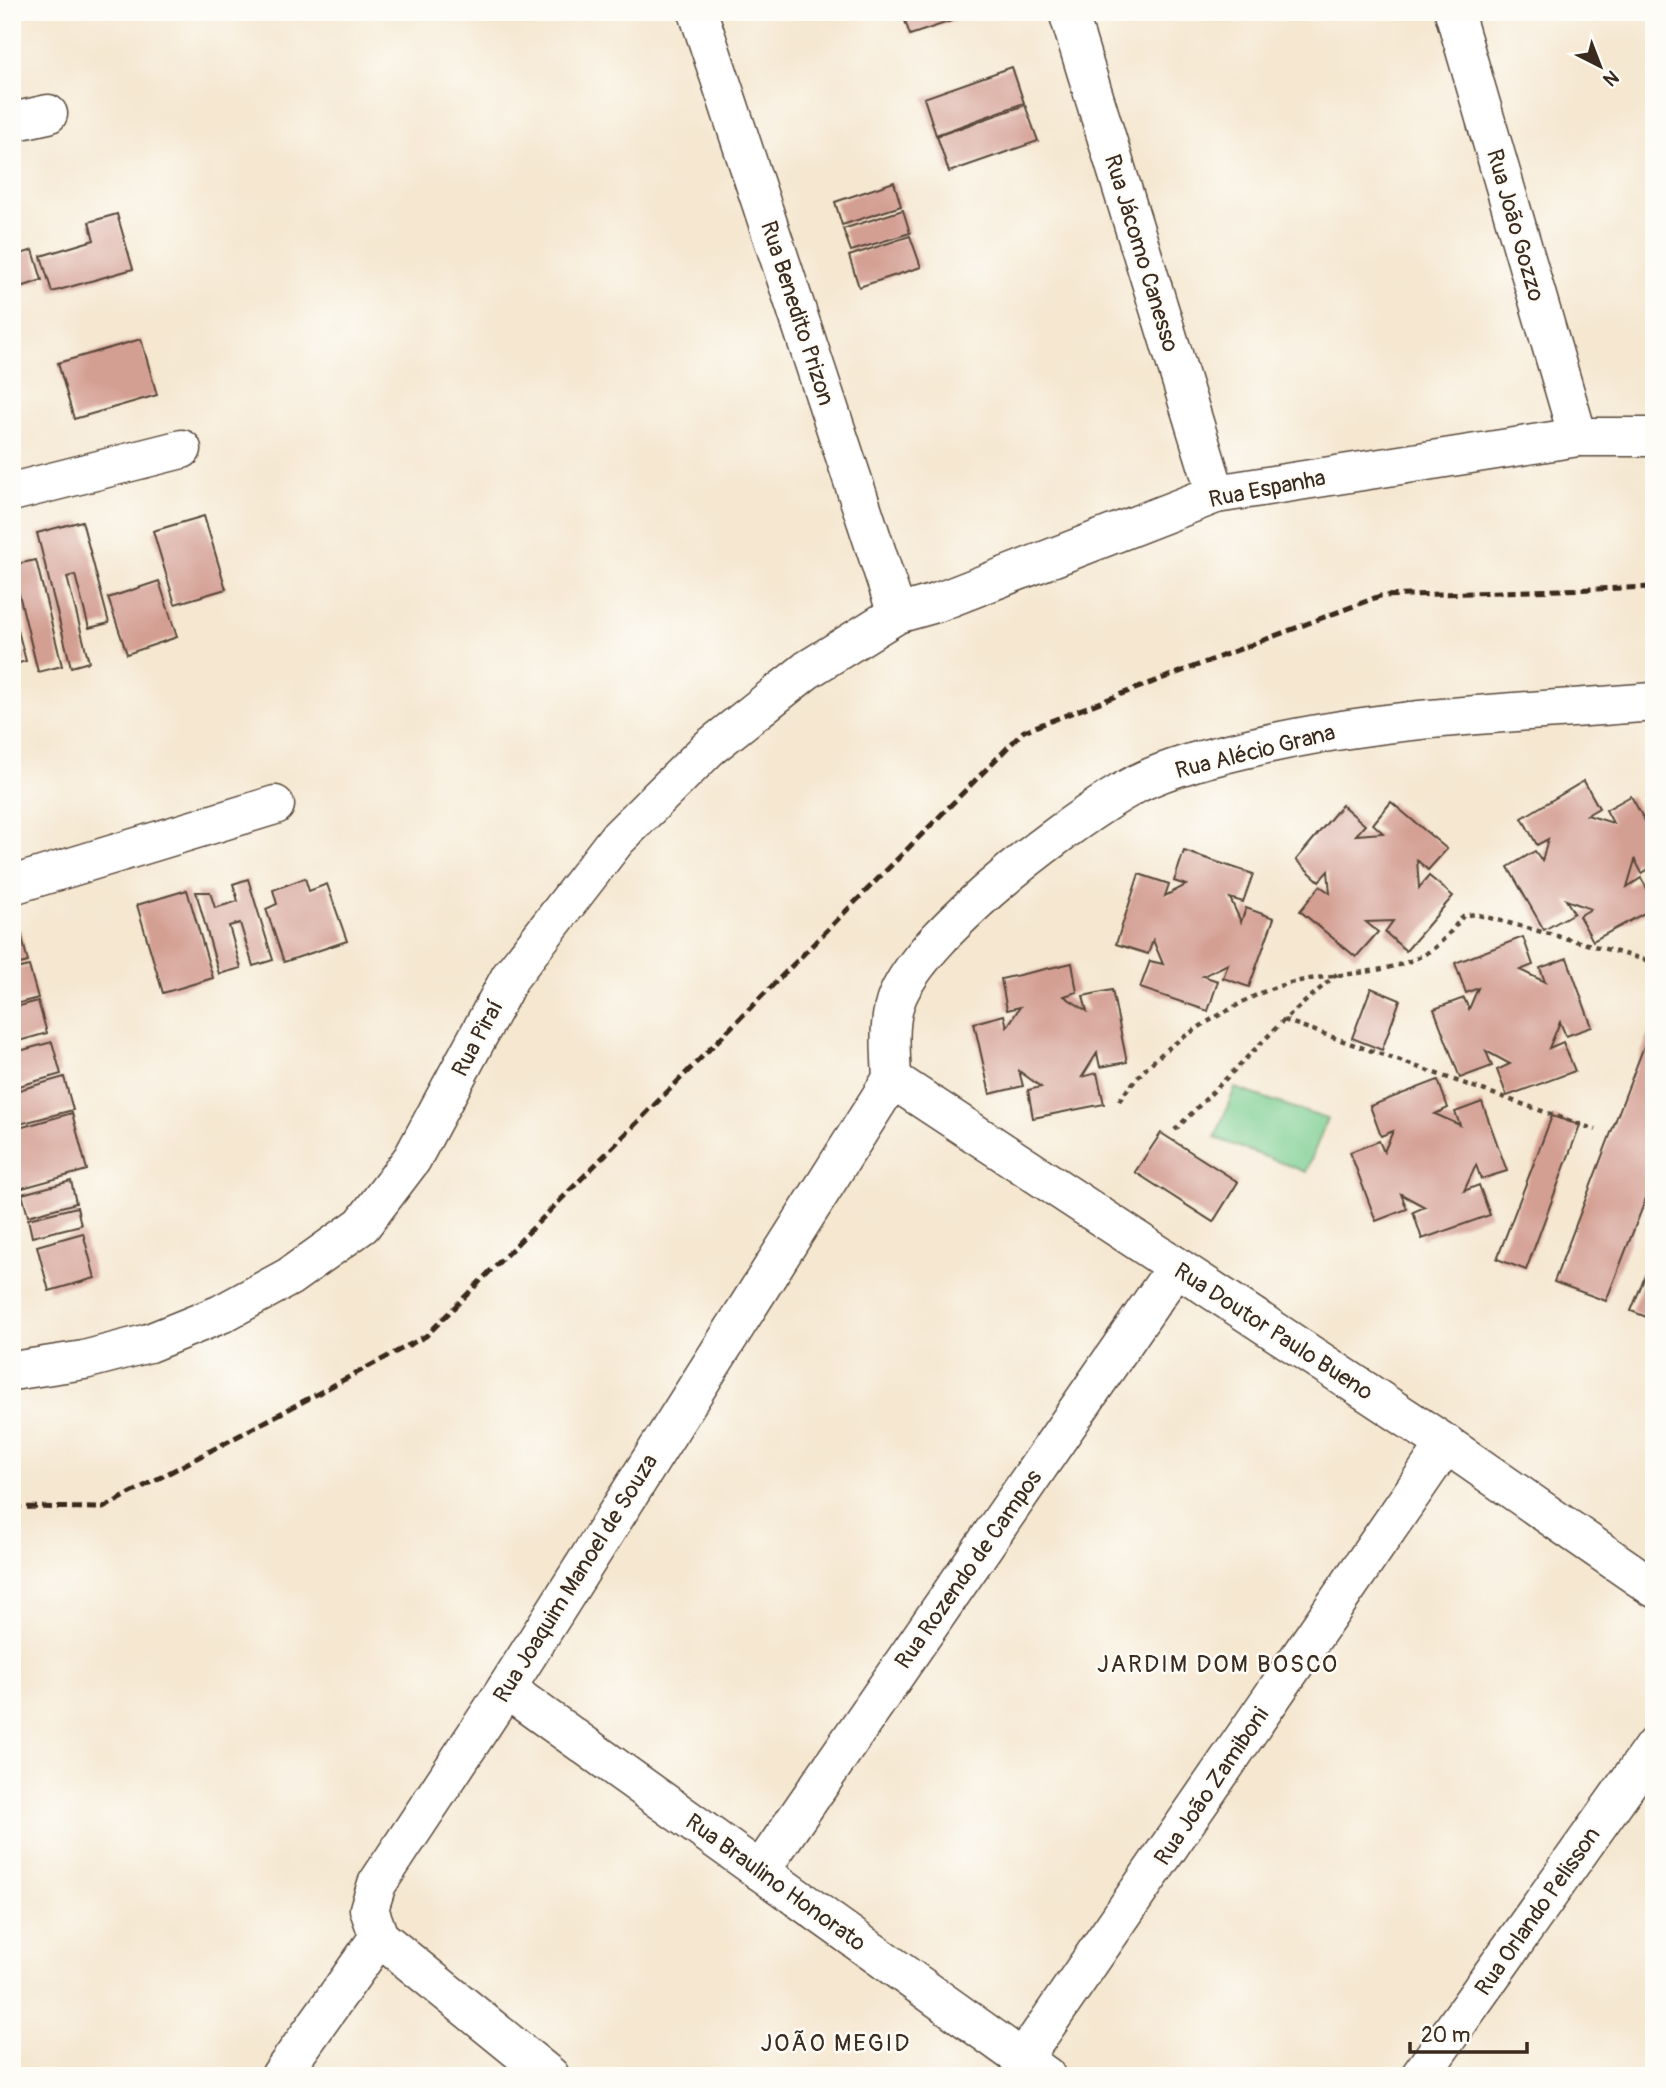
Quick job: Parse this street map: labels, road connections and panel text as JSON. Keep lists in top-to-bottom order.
{
  "streets": {
    "street": [
      "Rua João Gozzo",
      "Rua Jácomo Canesso",
      "Rua Benedito Prizon",
      "Rua Espanha",
      "Rua Alécio Grana",
      "Rua Piraí",
      "Rua Doutor Paulo Bueno",
      "Rua Rozendo de Campos",
      "Rua Joaquim Manoel de Souza",
      "Rua João Zamiboni",
      "Rua Braulino Honorato",
      "Rua Orlando Pelisson"
    ]
  },
  "crossings": [
    ["Rua João Gozzo", "Rua Espanha"],
    ["Rua Jácomo Canesso", "Rua Espanha"],
    ["Rua Benedito Prizon", "Rua Espanha"],
    ["Rua Benedito Prizon", "Rua Piraí"],
    ["Rua Espanha", "Rua Piraí"],
    ["Rua Alécio Grana", "Rua Doutor Paulo Bueno"],
    ["Rua Alécio Grana", "Rua Joaquim Manoel de Souza"],
    ["Rua Doutor Paulo Bueno", "Rua Rozendo de Campos"],
    ["Rua Doutor Paulo Bueno", "Rua Joaquim Manoel de Souza"],
    ["Rua Doutor Paulo Bueno", "Rua João Zamiboni"],
    ["Rua Rozendo de Campos", "Rua Braulino Honorato"],
    ["Rua Joaquim Manoel de Souza", "Rua Braulino Honorato"],
    ["Rua João Zamiboni", "Rua Braulino Honorato"]
  ],
  "districts": ["JARDIM DOM BOSCO", "JOÃO MEGID"],
  "scale_bar": "20 m",
  "north": "bottom right"
}
